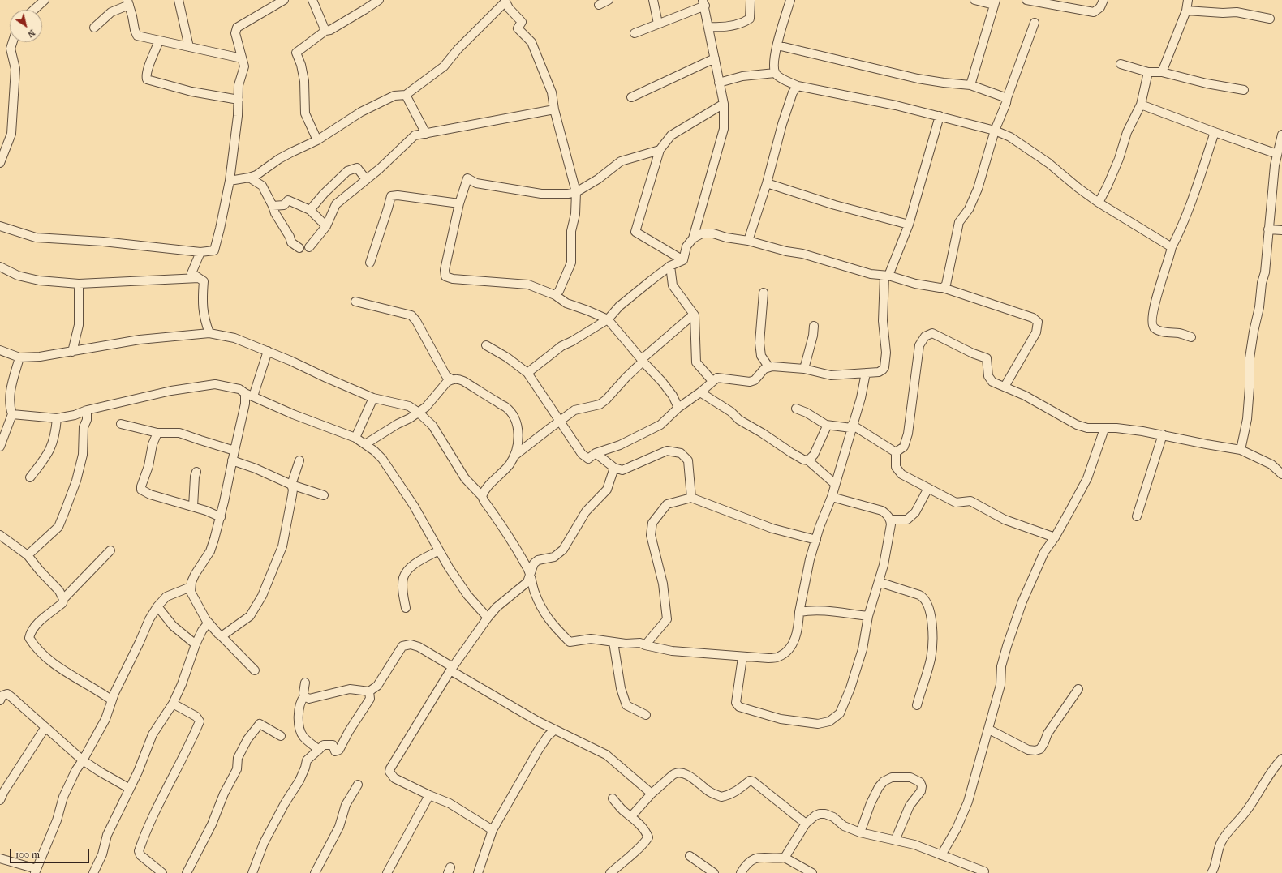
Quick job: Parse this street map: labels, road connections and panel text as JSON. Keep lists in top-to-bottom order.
{
  "scale_bar": "100 m",
  "north": "bottom right"
}
